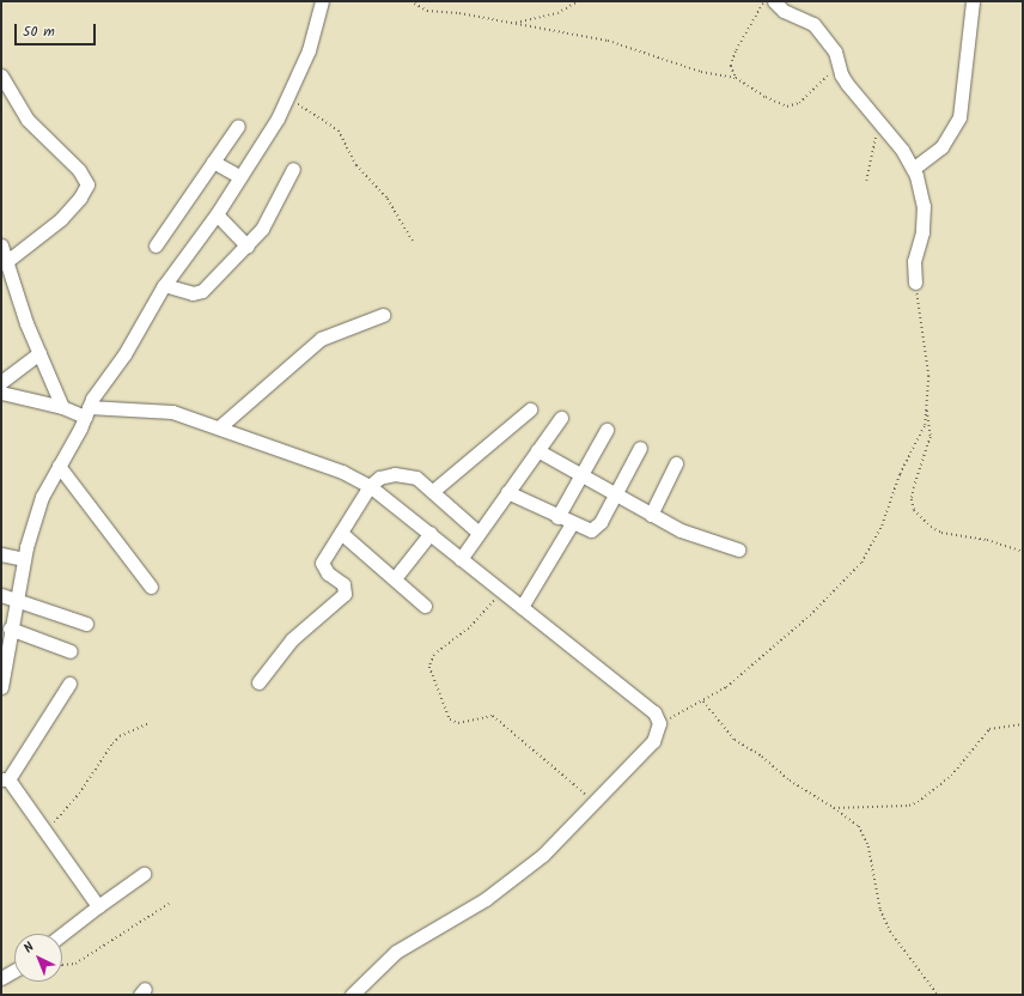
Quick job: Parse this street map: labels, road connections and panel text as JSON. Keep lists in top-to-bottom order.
{
  "scale_bar": "50 m",
  "north": "top left"
}
